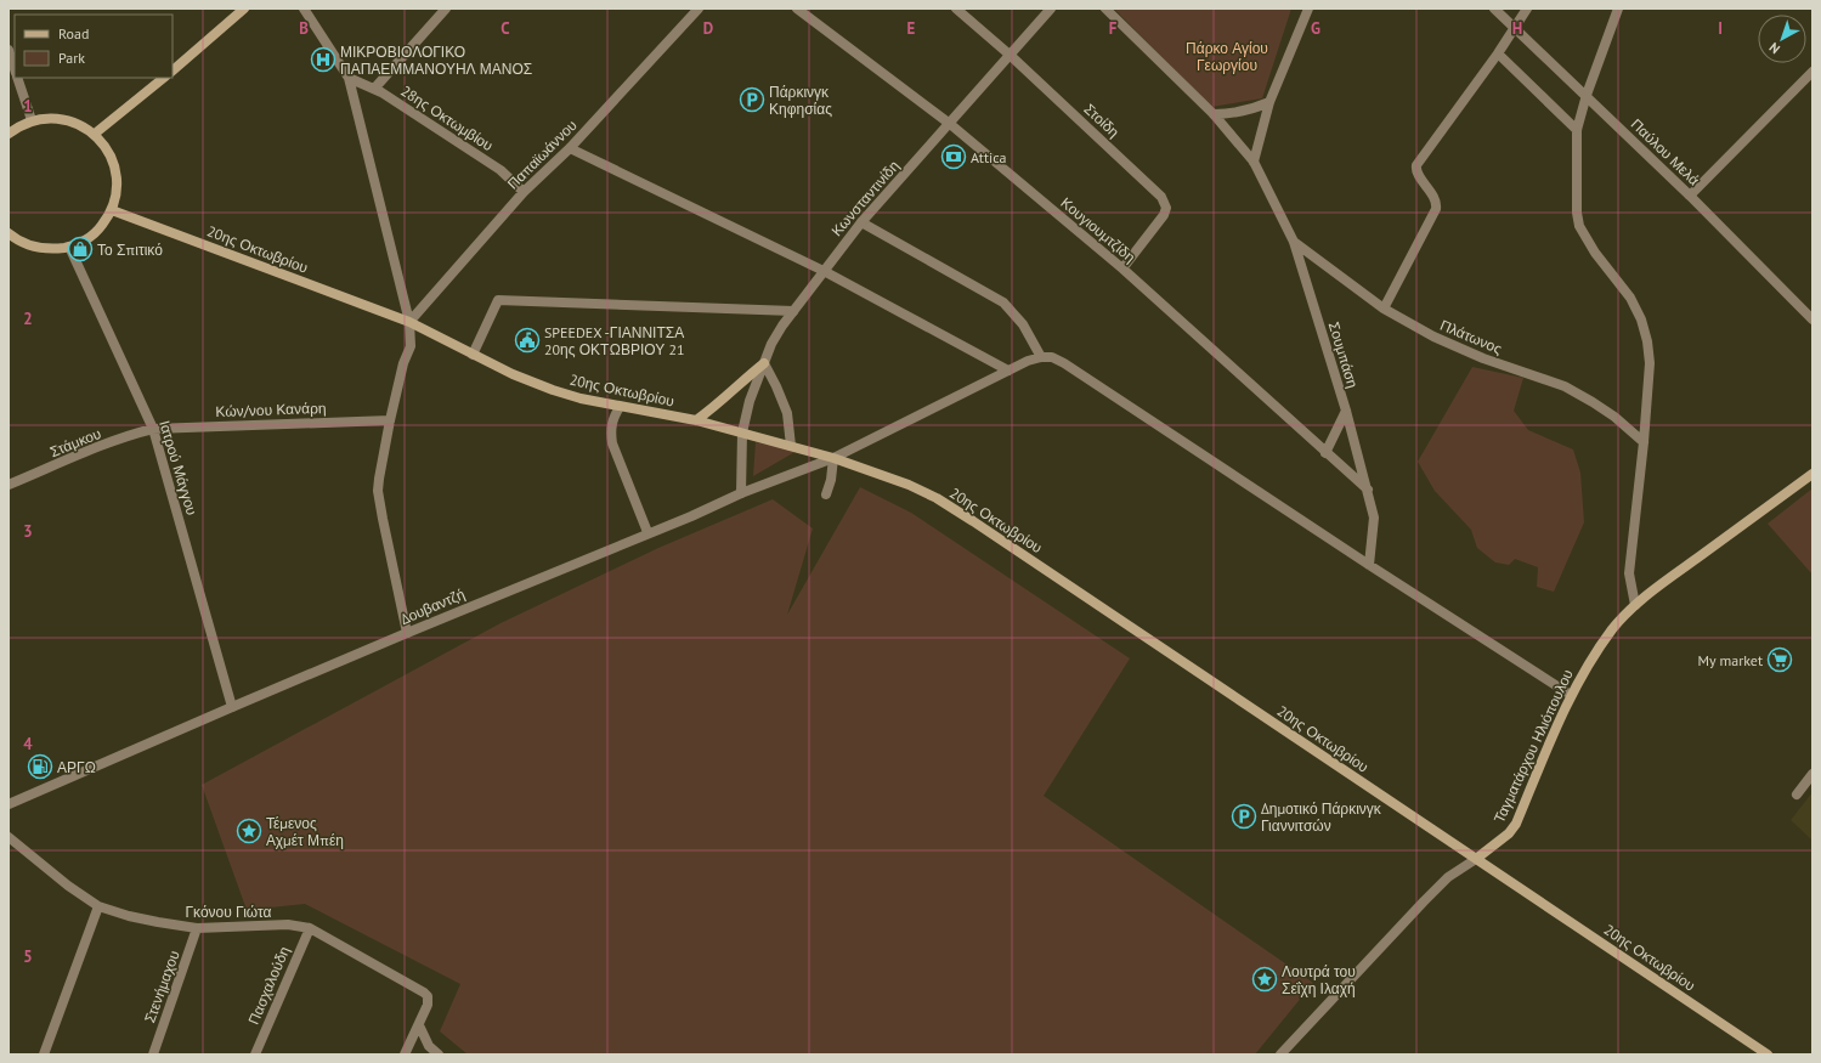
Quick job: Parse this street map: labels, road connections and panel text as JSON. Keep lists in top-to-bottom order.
{
  "streets": {
    "main road": ["20ης Οκτωβρίου", "Ταγματάρχου Ηλιόπουλου"],
    "street": [
      "28ης Οκτωμβίου",
      "Στοίδη",
      "Παύλου Μελά",
      "Παπαϊωάννου",
      "Κωνσταντινίδη",
      "Κουγιουμτζίδη",
      "Πλάτωνος",
      "Σουμπάση",
      "Κών/νου Κανάρη",
      "Στάμκου",
      "Ιατρού Μάγγου",
      "Δουβαντζή",
      "Γκόνου Γιώτα",
      "Πασχαλούδη",
      "Στενήμαχου"
    ]
  },
  "crossings": [
    ["28ης Οκτωμβίου", "Παπαϊωάννου"],
    ["Στοίδη", "Κωνσταντινίδη"],
    ["Στοίδη", "Κουγιουμτζίδη"],
    ["Παπαϊωάννου", "20ης Οκτωβρίου"],
    ["Κωνσταντινίδη", "Κουγιουμτζίδη"],
    ["Κωνσταντινίδη", "20ης Οκτωβρίου"],
    ["Κωνσταντινίδη", "Δουβαντζή"],
    ["Κουγιουμτζίδη", "Σουμπάση"],
    ["20ης Οκτωβρίου", "Δουβαντζή"],
    ["20ης Οκτωβρίου", "Ταγματάρχου Ηλιόπουλου"],
    ["Πλάτωνος", "Σουμπάση"],
    ["Κών/νου Κανάρη", "Στάμκου"],
    ["Κών/νου Κανάρη", "Ιατρού Μάγγου"],
    ["Στάμκου", "Ιατρού Μάγγου"],
    ["Ιατρού Μάγγου", "Δουβαντζή"],
    ["Γκόνου Γιώτα", "Πασχαλούδη"],
    ["Γκόνου Γιώτα", "Στενήμαχου"]
  ],
  "parks": ["Πάρκο Αγίου Γεωργίου"],
  "places": {
    "hospital": ["ΜΙΚΡΟΒΙΟΛΟΓΙΚΟ ΠΑΠΑΕΜΜΑΝΟΥΗΛ ΜΑΝΟΣ"],
    "parking": ["Πάρκινγκ Κηφησίας", "Δημοτικό Πάρκινγκ Γιαννιτσών"],
    "bank": ["Attica"],
    "shop": ["Το Σπιτικό"],
    "public building": ["SPEEDEX -ΓΙΑΝΝΙΤΣΑ 20ης ΟΚΤΩΒΡΙΟΥ 21"],
    "supermarket": ["My market"],
    "fuel station": ["ΑΡΓΩ"],
    "place": ["Τέμενος Αχμέτ Μπέη", "Λουτρά του Σεΐχη Ιλαχή"]
  },
  "legend": ["Road", "Park"],
  "north": "bottom left",
  "grid": {
    "columns": [
      "B",
      "C",
      "D",
      "E",
      "F",
      "G",
      "H",
      "I"
    ],
    "rows": [
      "1",
      "2",
      "3",
      "4",
      "5"
    ]
  }
}
